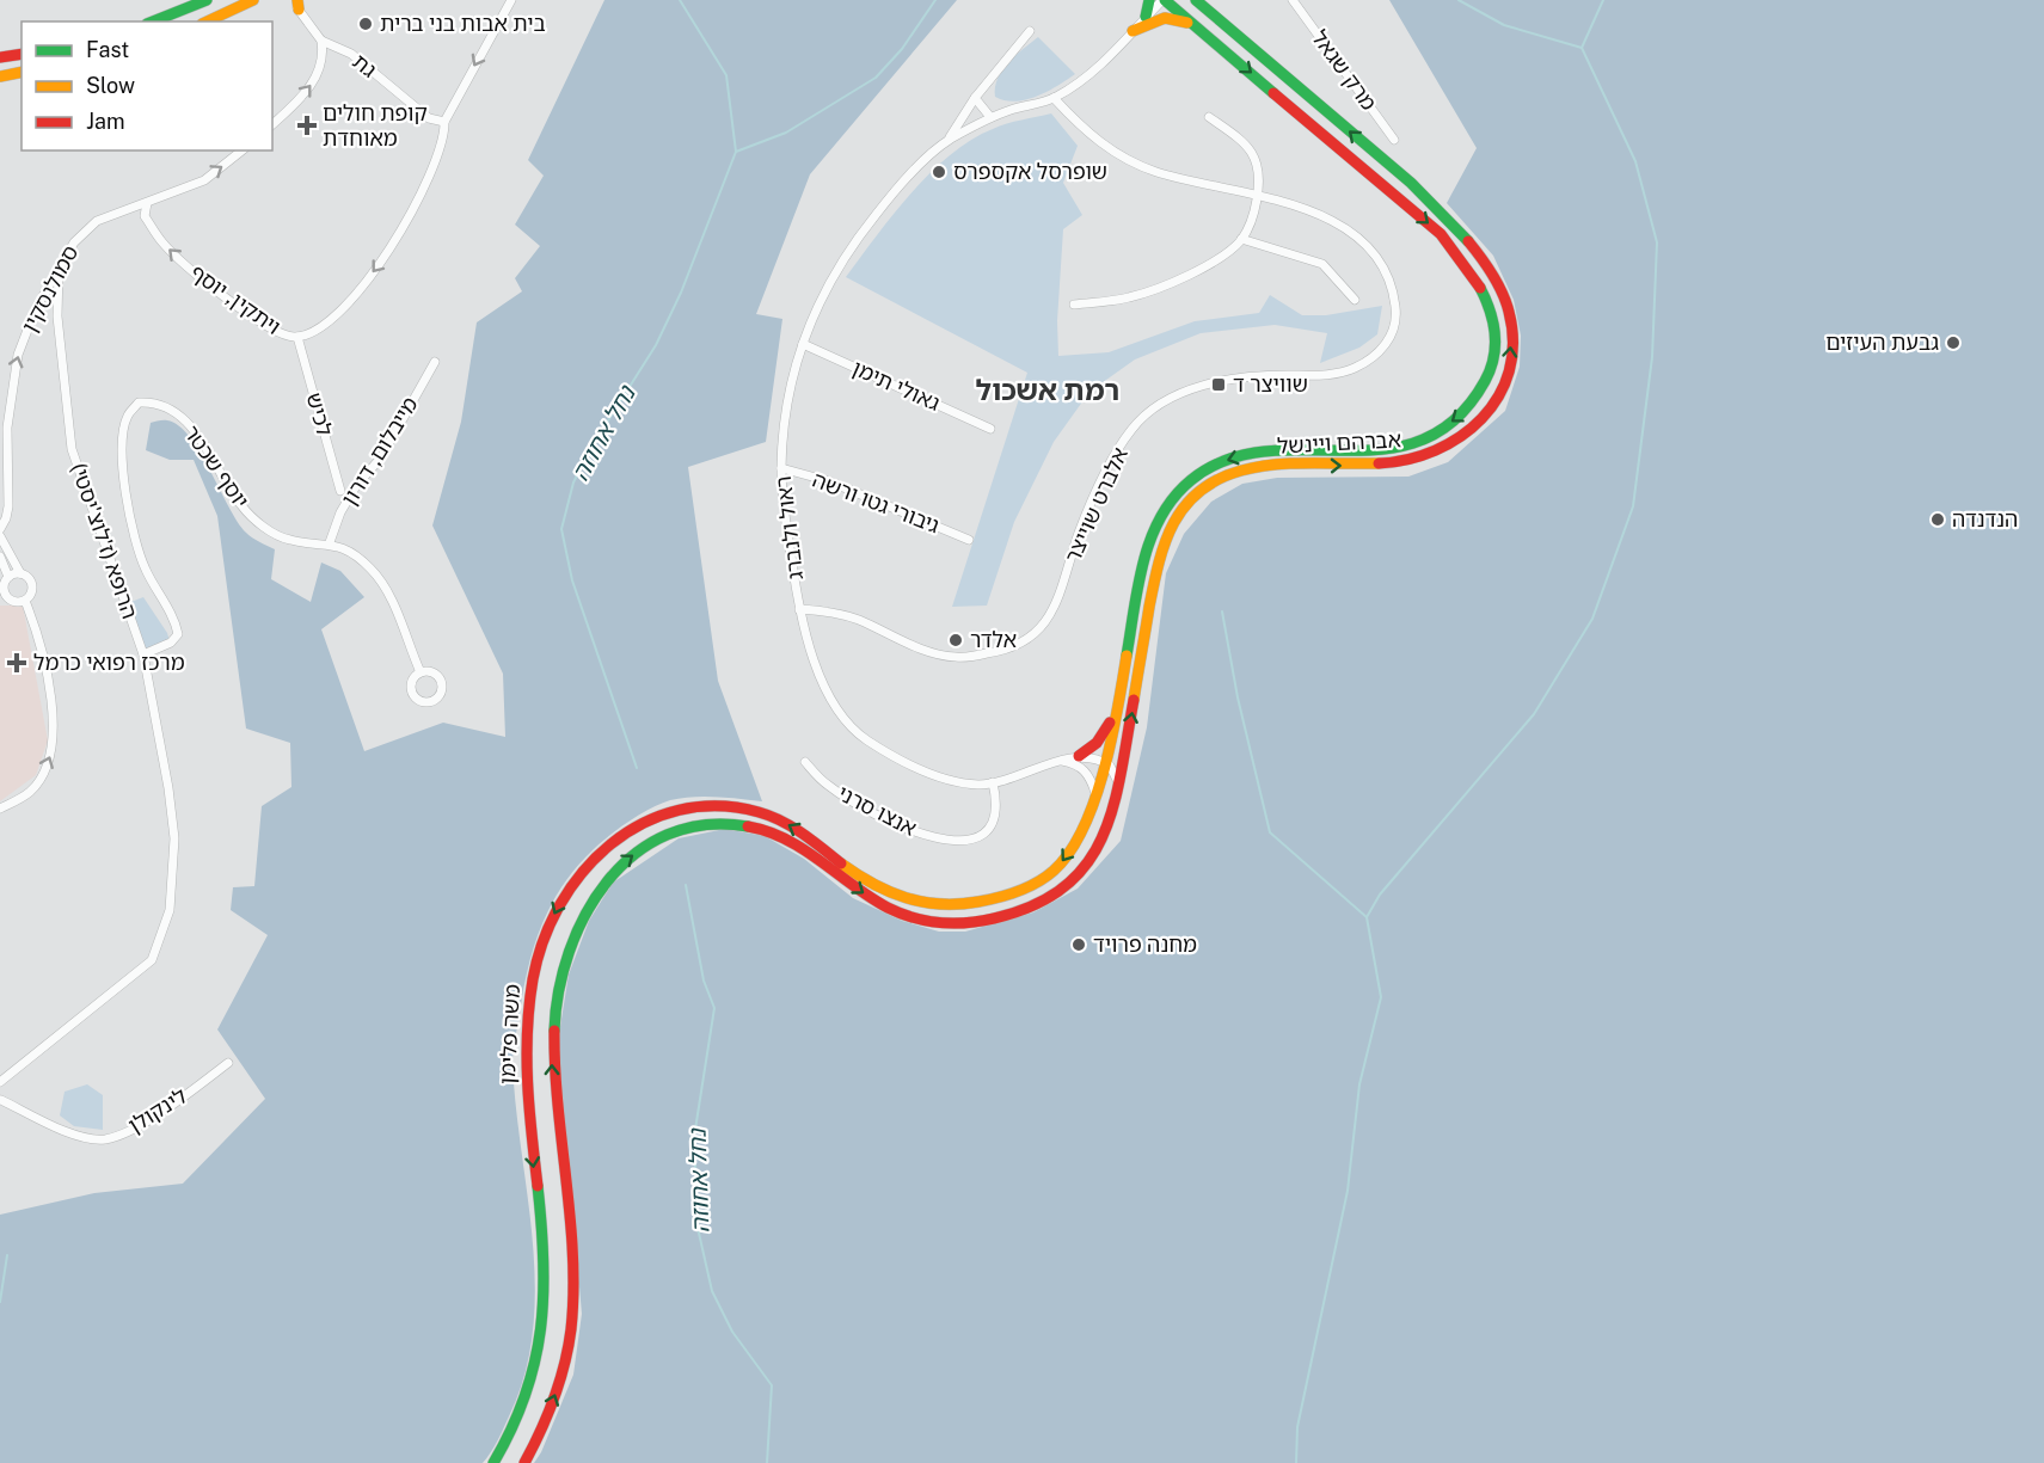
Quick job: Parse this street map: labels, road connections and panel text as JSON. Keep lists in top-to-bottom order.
{
  "streets": {
    "main road": ["אברהם ויינשל", "משה פלימן"],
    "street": [
      "גת",
      "מרק שגאל",
      "סמולנסקין",
      "ויתקין, יוסף",
      "גאולי תימן",
      "לכיש",
      "מייבלום, דורון",
      "יוסף שכטר",
      "גיבורי גטו ורשה",
      "אלברט שוייצר",
      "ראול ולנברג",
      "הרופא (ז'לוצ'יסטי)",
      "אנצו סרני",
      "לינקולן"
    ]
  },
  "crossings": [
    ["גת", "ויתקין, יוסף"],
    ["סמולנסקין", "ויתקין, יוסף"],
    ["סמולנסקין", "הרופא (ז'לוצ'יסטי)"],
    ["ויתקין, יוסף", "לכיש"],
    ["גאולי תימן", "ראול ולנברג"],
    ["אברהם ויינשל", "ראול ולנברג"],
    ["אברהם ויינשל", "משה פלימן"],
    ["מייבלום, דורון", "יוסף שכטר"],
    ["יוסף שכטר", "הרופא (ז'לוצ'יסטי)"],
    ["גיבורי גטו ורשה", "ראול ולנברג"],
    ["אלברט שוייצר", "ראול ולנברג"],
    ["ראול ולנברג", "אנצו סרני"]
  ],
  "one_way": ["סמולנסקין"],
  "districts": ["רמת אשכול"],
  "water": ["נחל אחוזה"],
  "places": {
    "other": [
      "בית אבות בני ברית",
      "שופרסל אקספרס",
      "גבעת העיזים",
      "הנדנדה",
      "אלדר",
      "מחנה פרויד"
    ],
    "health": ["קופת חולים מאוחדת", "מרכז רפואי כרמל"],
    "transit": ["שוויצר ד"]
  },
  "legend": ["Fast", "Slow", "Jam"]
}
